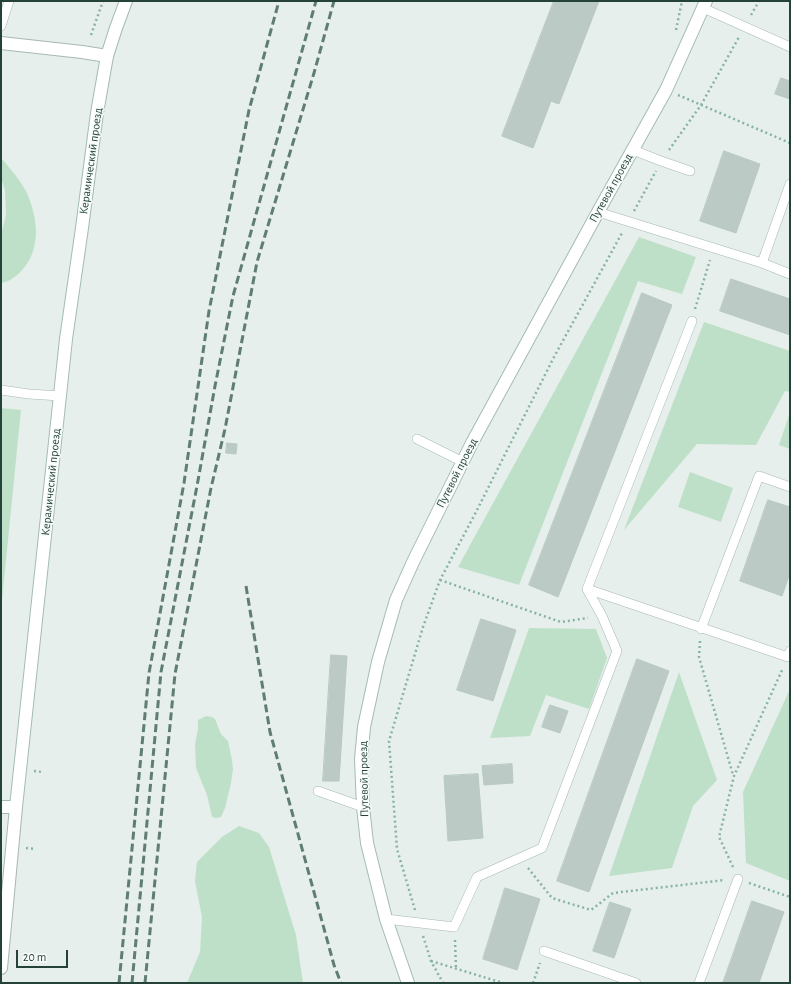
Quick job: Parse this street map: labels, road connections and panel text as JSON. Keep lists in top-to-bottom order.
{
  "streets": {
    "street": ["Керамический проезд", "Путевой проезд"]
  },
  "scale_bar": "20 m"
}
